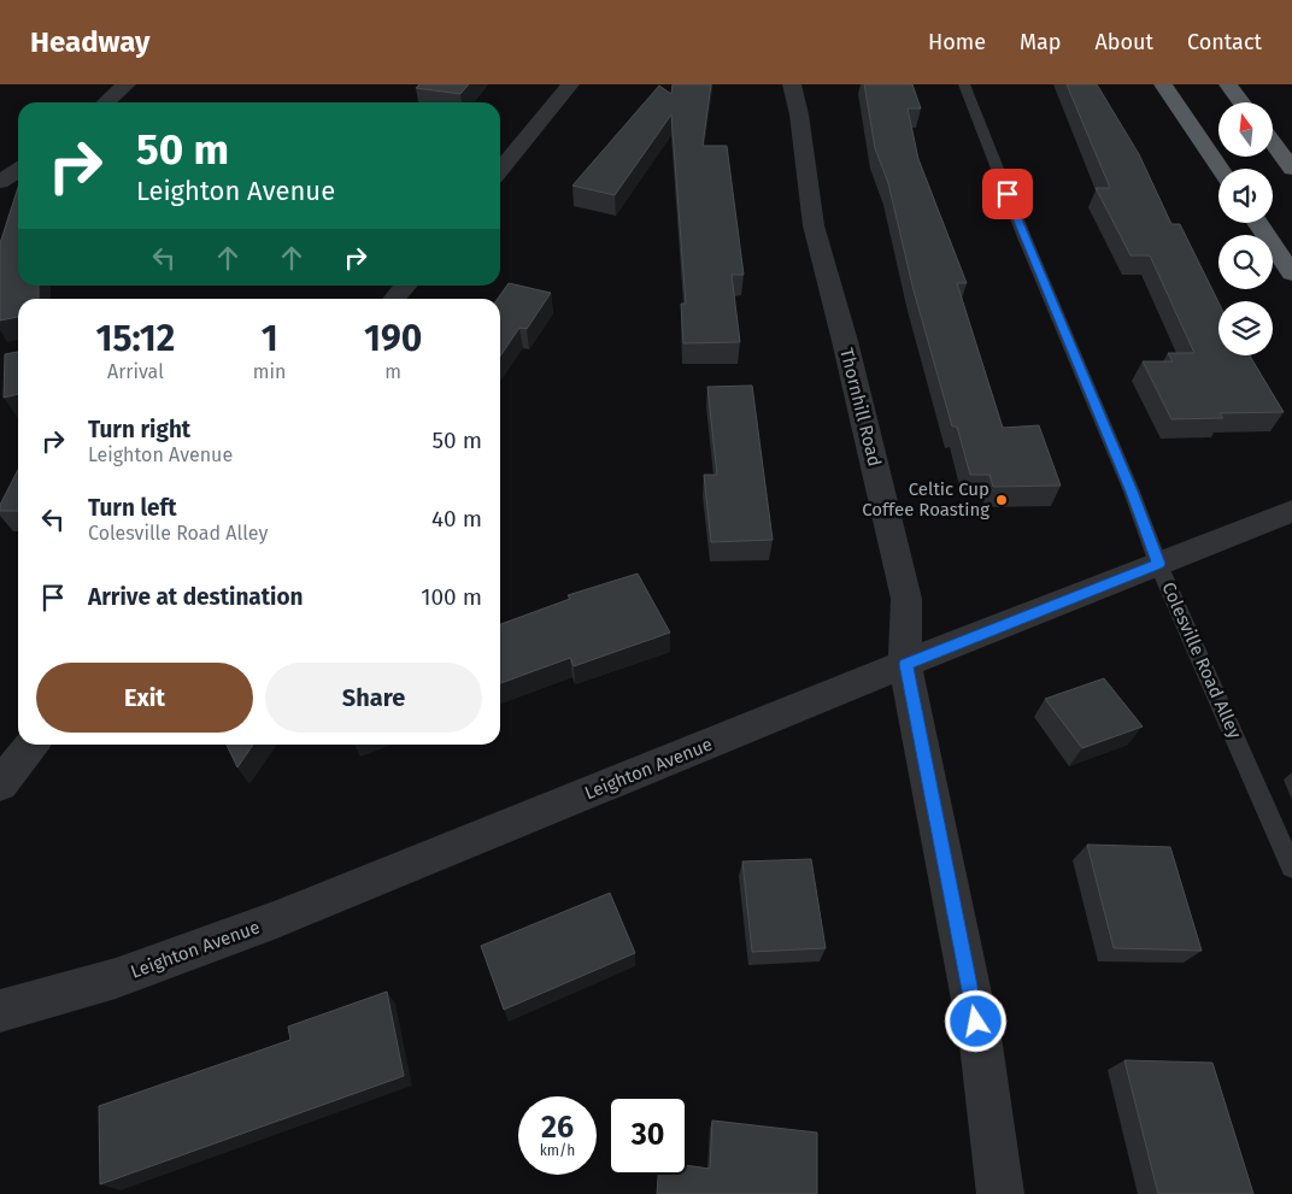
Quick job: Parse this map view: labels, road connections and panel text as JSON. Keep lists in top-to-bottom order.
{
  "streets": {
    "street": ["Thornhill Road", "Leighton Avenue"],
    "lane": ["Colesville Road Alley"]
  },
  "crossings": [
    ["Thornhill Road", "Leighton Avenue"],
    ["Colesville Road Alley", "Leighton Avenue"]
  ],
  "places": ["Celtic Cup Coffee Roasting"],
  "north": "top",
  "page": {
    "header": "Headway",
    "nav": [
      "Home",
      "Map",
      "About",
      "Contact"
    ],
    "turn": ["50 m", "Leighton Avenue"],
    "eta": [
      "15:12",
      "Arrival",
      "1",
      "min",
      "190",
      "m"
    ],
    "list": [
      {
        "name": "Turn right",
        "note": "Leighton Avenue",
        "value": "50 m"
      },
      {
        "name": "Turn left",
        "note": "Colesville Road Alley",
        "value": "40 m"
      },
      {
        "name": "Arrive at destination",
        "value": "100 m"
      }
    ],
    "buttons": ["Exit", "Share"],
    "speed": "26 km/h",
    "limit": "30"
  }
}
